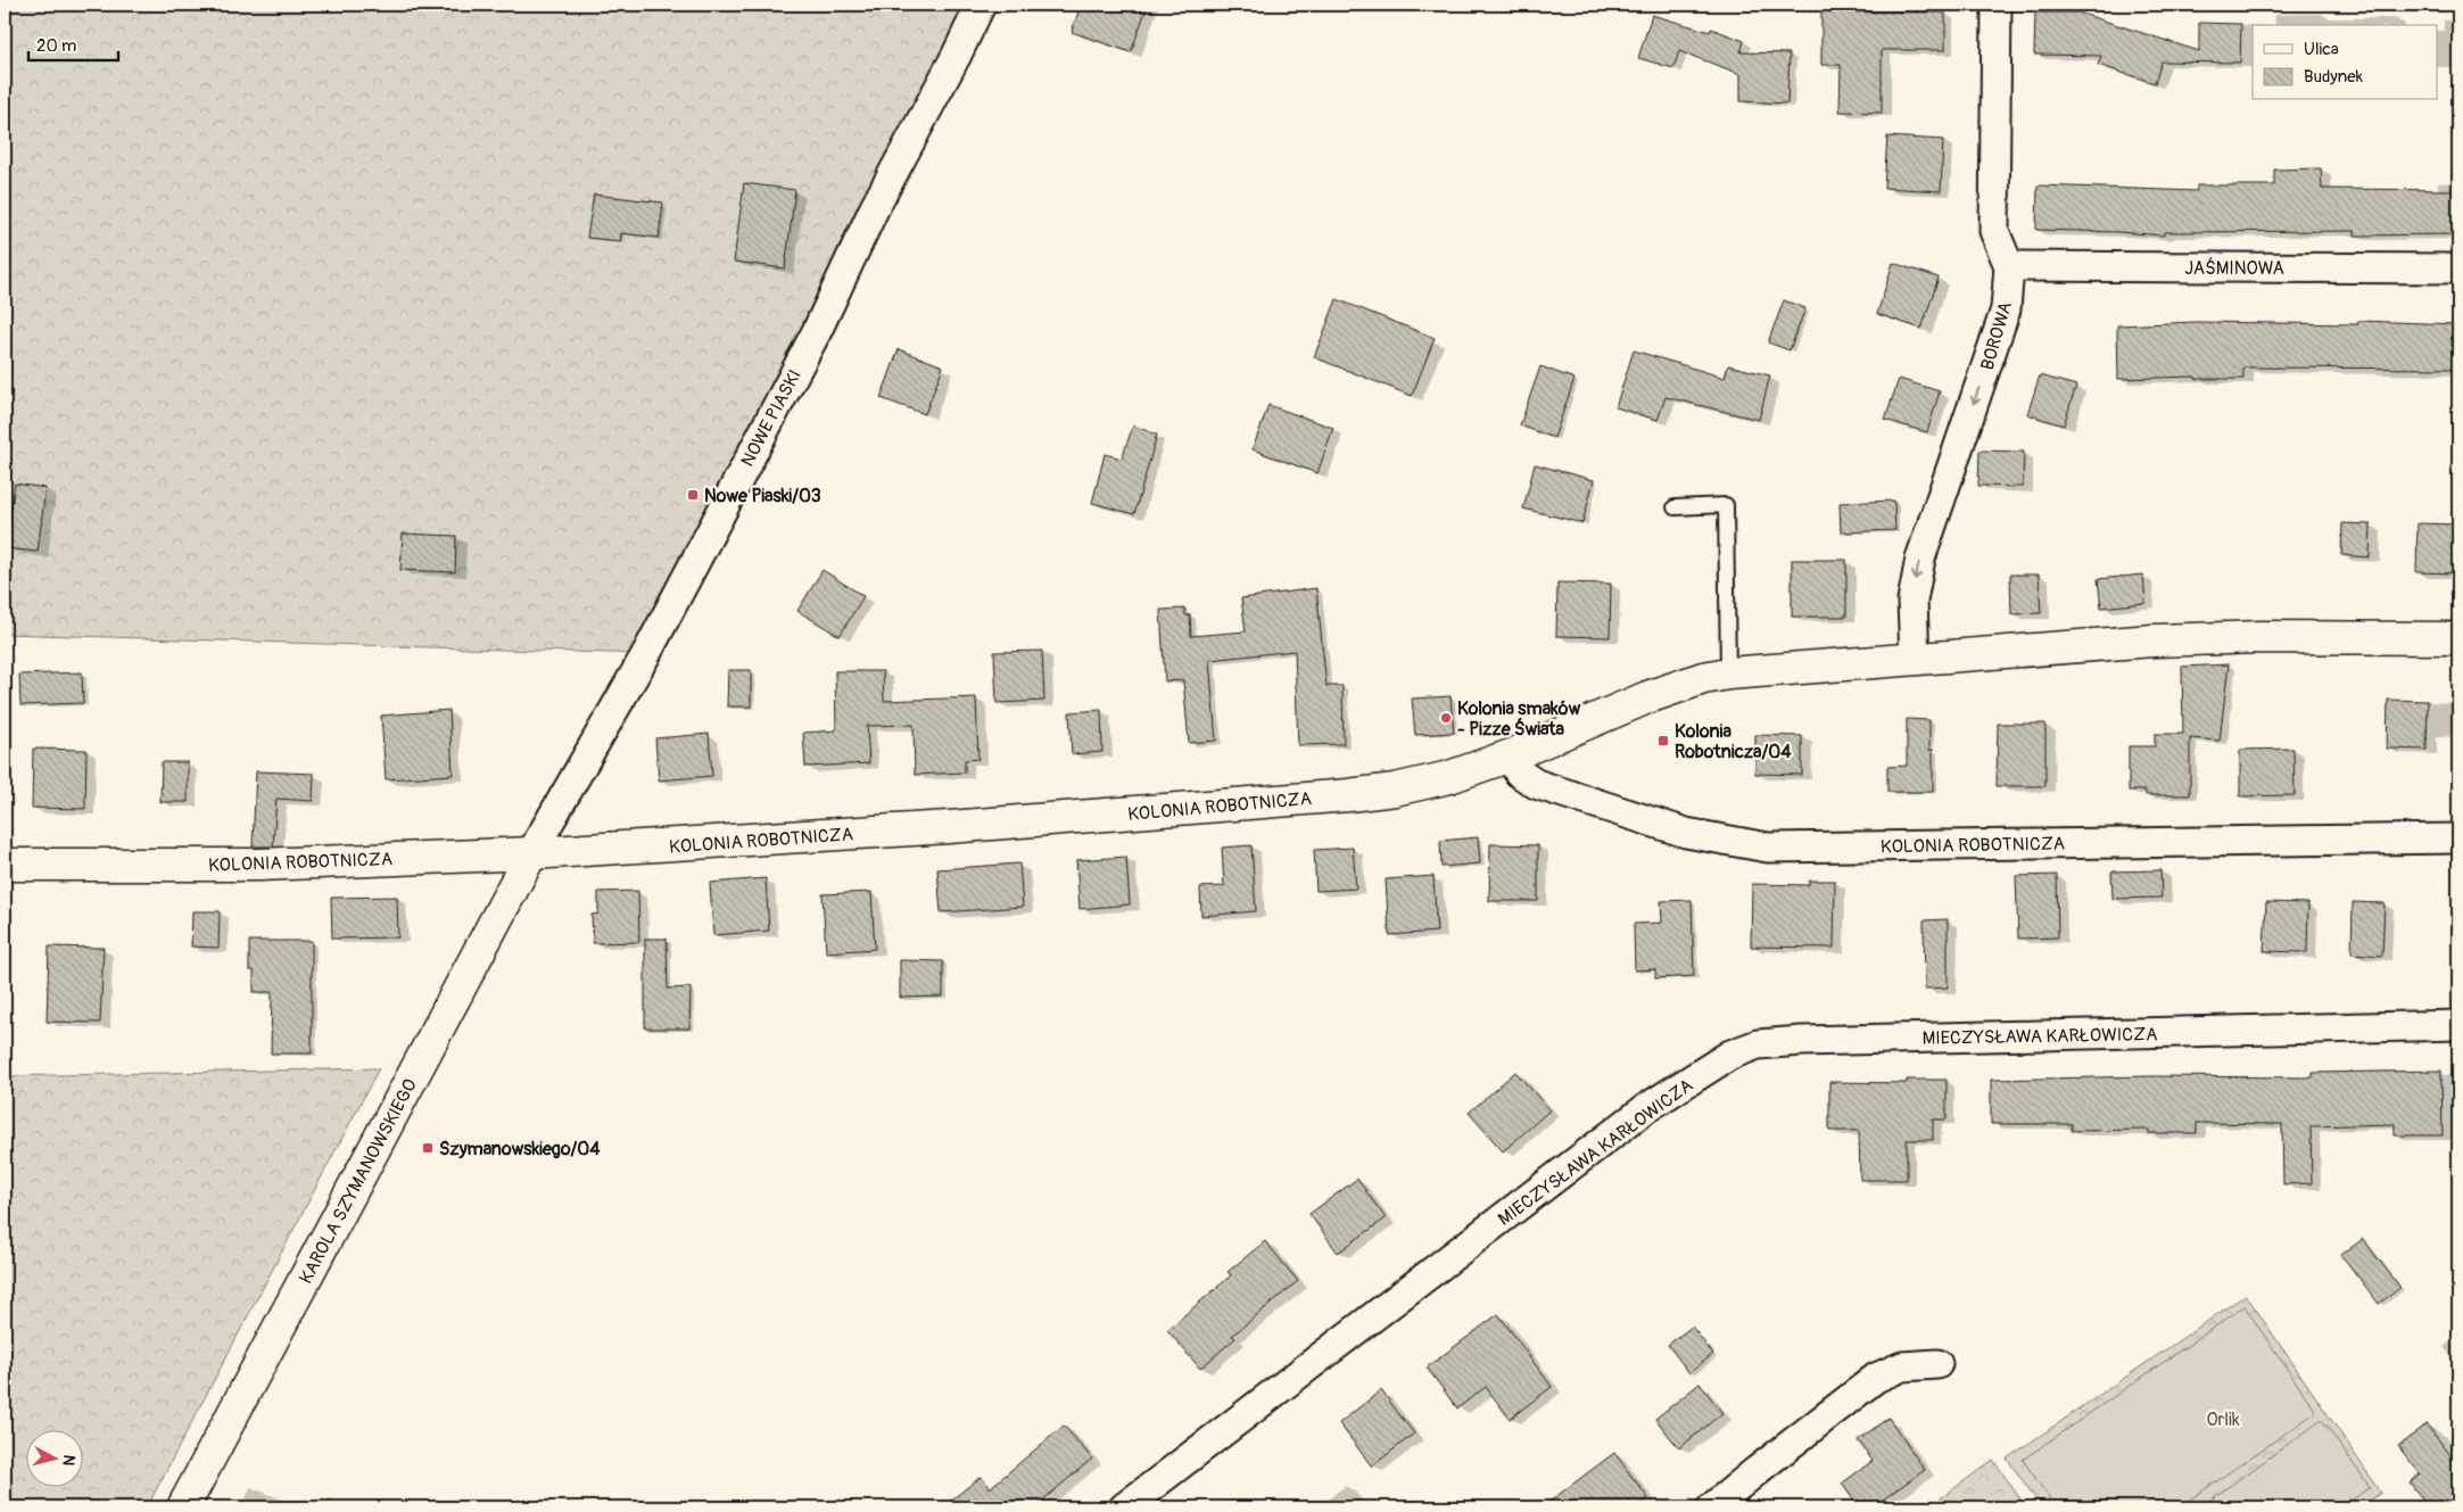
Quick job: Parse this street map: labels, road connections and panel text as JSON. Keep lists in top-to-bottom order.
{
  "streets": {
    "street": [
      "JAŚMINOWA",
      "BOROWA",
      "NOWE PIASKI",
      "KOLONIA ROBOTNICZA",
      "MIECZYSŁAWA KARŁOWICZA",
      "KAROLA SZYMANOWSKIEGO"
    ]
  },
  "crossings": [
    ["JAŚMINOWA", "BOROWA"],
    ["BOROWA", "KOLONIA ROBOTNICZA"],
    ["NOWE PIASKI", "KOLONIA ROBOTNICZA"],
    ["NOWE PIASKI", "KAROLA SZYMANOWSKIEGO"],
    ["KOLONIA ROBOTNICZA", "KAROLA SZYMANOWSKIEGO"]
  ],
  "one_way": ["BOROWA"],
  "parks": ["Orlik"],
  "places": {
    "transit": ["Nowe Piaski/03", "Kolonia Robotnicza/04", "Szymanowskiego/04"],
    "other": ["Kolonia smaków - Pizze Świata"]
  },
  "legend": ["Ulica", "Budynek"],
  "scale_bar": "20 m",
  "north": "right"
}
